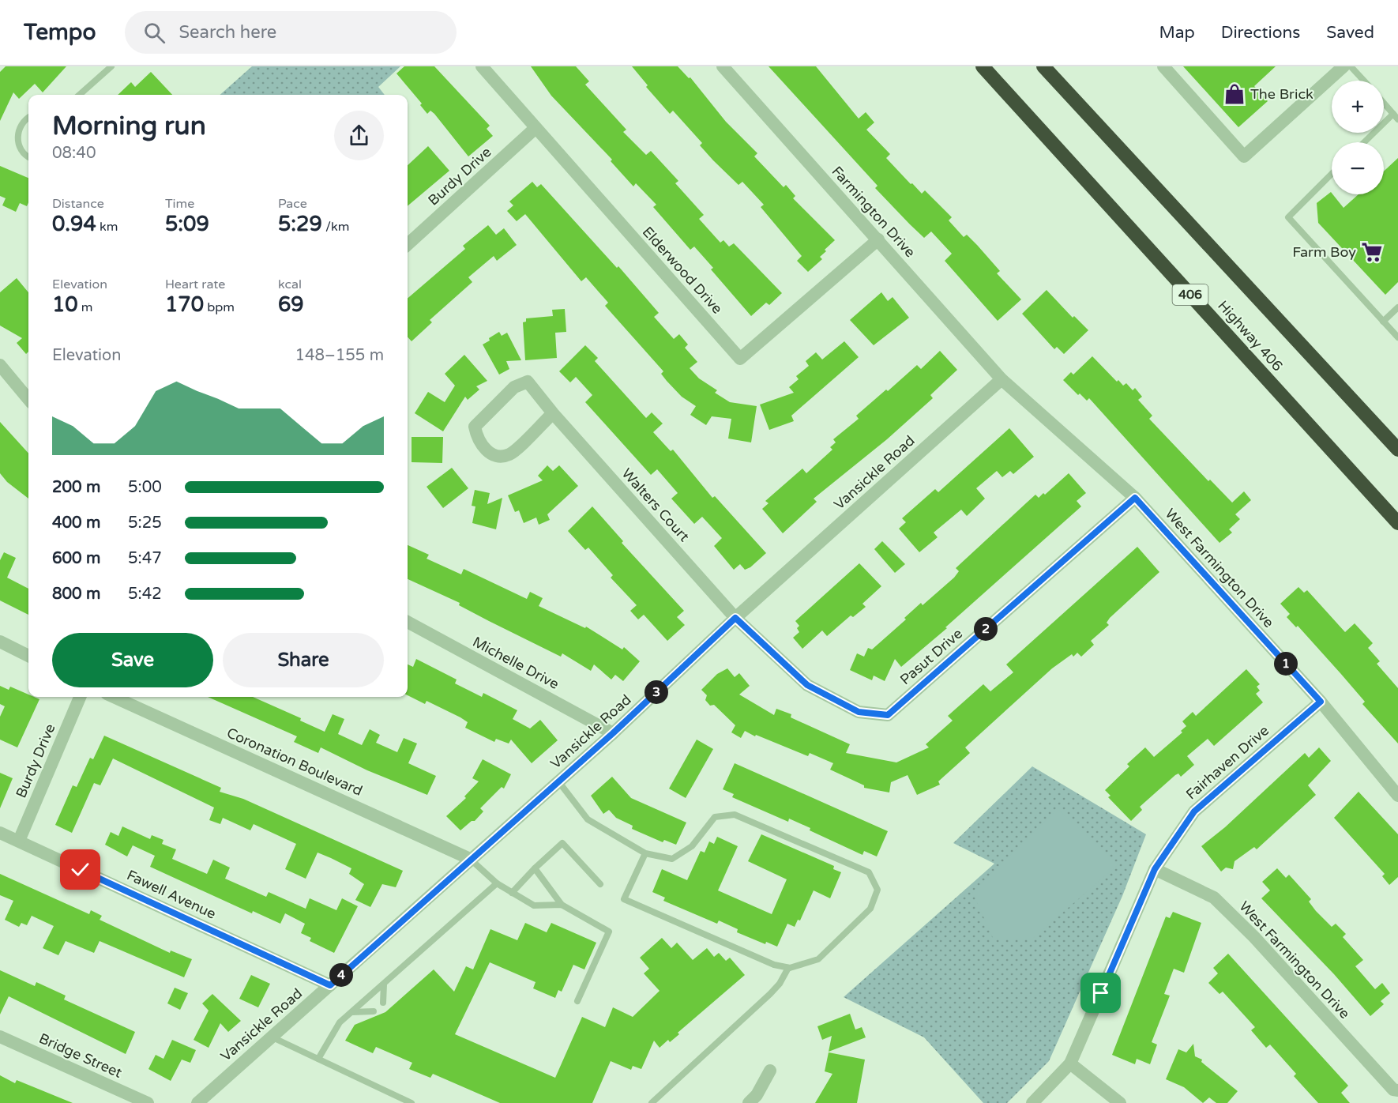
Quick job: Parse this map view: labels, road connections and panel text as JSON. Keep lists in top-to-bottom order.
{
  "streets": {
    "highway": ["406", "Highway 406"],
    "street": [
      "Burdy Drive",
      "Farmington Drive",
      "Elderwood Drive",
      "Vansickle Road",
      "Walters Court",
      "West Farmington Drive",
      "Pasut Drive",
      "Michelle Drive",
      "Coronation Boulevard",
      "Fairhaven Drive",
      "Fawell Avenue",
      "Bridge Street"
    ]
  },
  "crossings": [
    ["Burdy Drive", "Elderwood Drive"],
    ["Burdy Drive", "Fawell Avenue"],
    ["Farmington Drive", "Elderwood Drive"],
    ["Farmington Drive", "Vansickle Road"],
    ["Farmington Drive", "West Farmington Drive"],
    ["Vansickle Road", "Walters Court"],
    ["Vansickle Road", "West Farmington Drive"],
    ["Vansickle Road", "Pasut Drive"],
    ["Vansickle Road", "Michelle Drive"],
    ["Vansickle Road", "Coronation Boulevard"],
    ["Vansickle Road", "Fawell Avenue"],
    ["Walters Court", "Pasut Drive"],
    ["West Farmington Drive", "Pasut Drive"],
    ["West Farmington Drive", "Fairhaven Drive"]
  ],
  "places": {
    "shop": ["The Brick"],
    "supermarket": ["Farm Boy"]
  },
  "page": {
    "header": "Tempo",
    "search": "Search here",
    "nav": ["Map", "Directions", "Saved"],
    "map_buttons": ["+", "−"],
    "heading": ["Morning run", "08:40"],
    "stats": [
      ["Distance", "0.94 km"],
      ["Time", "5:09"],
      ["Pace", "5:29 /km"],
      ["Elevation", "10 m"],
      ["Heart rate", "170 bpm"],
      ["kcal", "69"]
    ],
    "chart": ["Elevation", "148–155 m"],
    "list": [
      {
        "name": "200 m",
        "note": "5:00"
      },
      {
        "name": "400 m",
        "note": "5:25"
      },
      {
        "name": "600 m",
        "note": "5:47"
      },
      {
        "name": "800 m",
        "note": "5:42"
      }
    ],
    "pins": [
      "2",
      "1",
      "3",
      "4"
    ],
    "buttons": ["Save", "Share"]
  }
}
